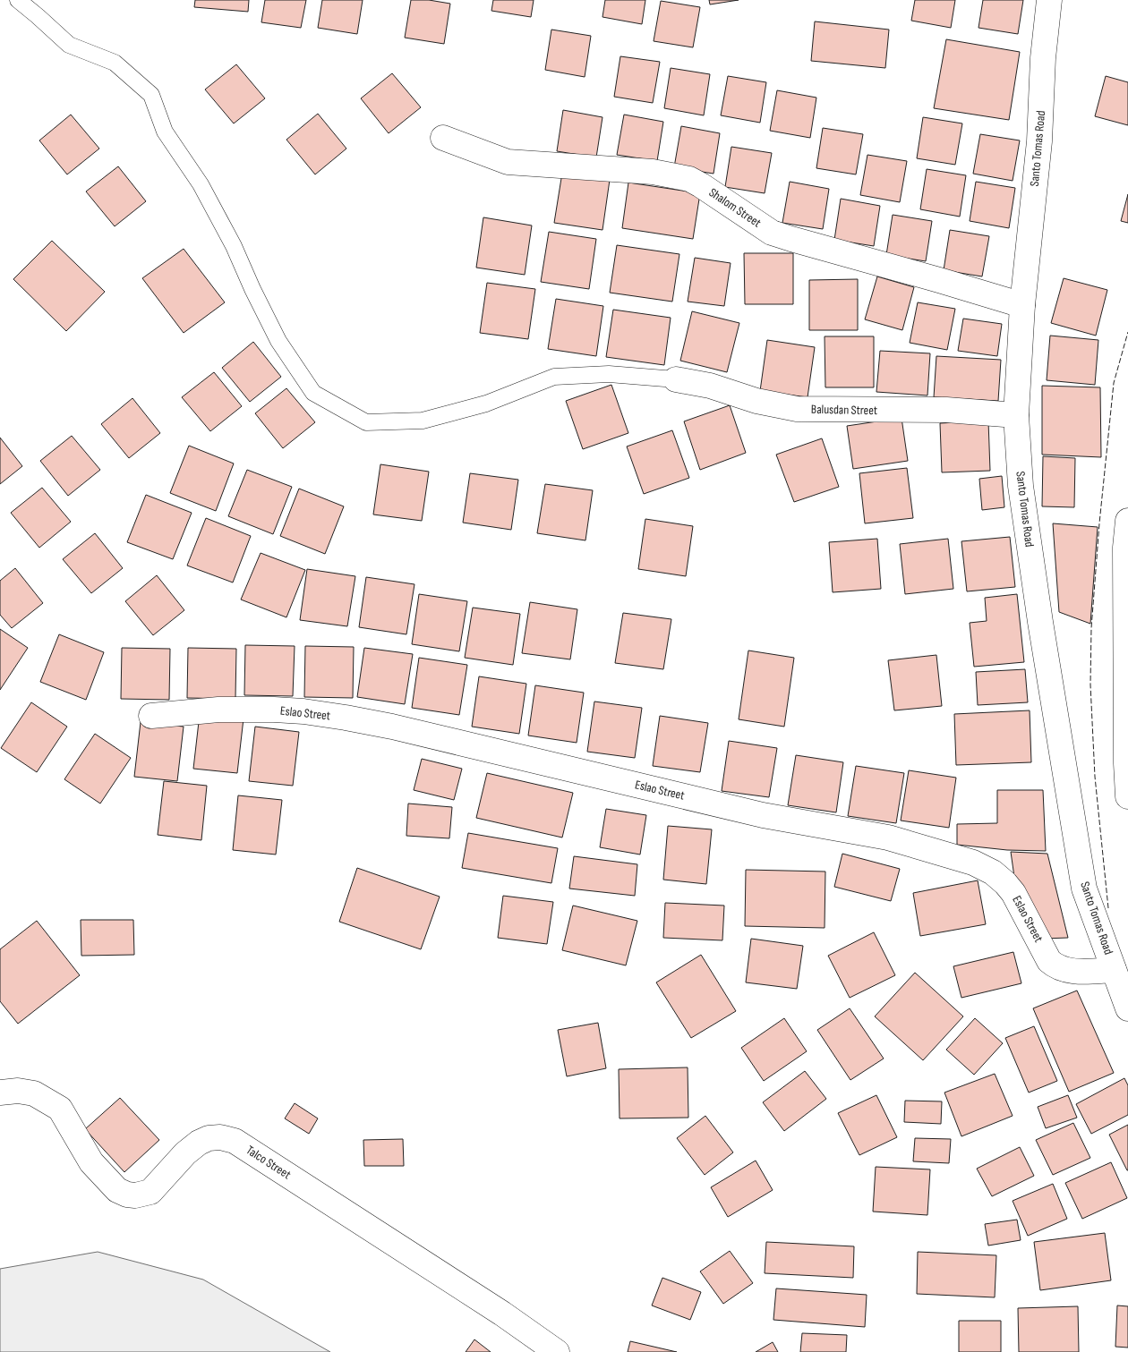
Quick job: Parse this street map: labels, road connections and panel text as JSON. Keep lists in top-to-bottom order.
{
  "streets": {
    "street": [
      "Santo Tomas Road",
      "Shalom Street",
      "Balusdan Street",
      "Eslao Street",
      "Talco Street"
    ]
  },
  "crossings": [
    ["Santo Tomas Road", "Shalom Street"],
    ["Santo Tomas Road", "Balusdan Street"],
    ["Santo Tomas Road", "Eslao Street"]
  ]
}
